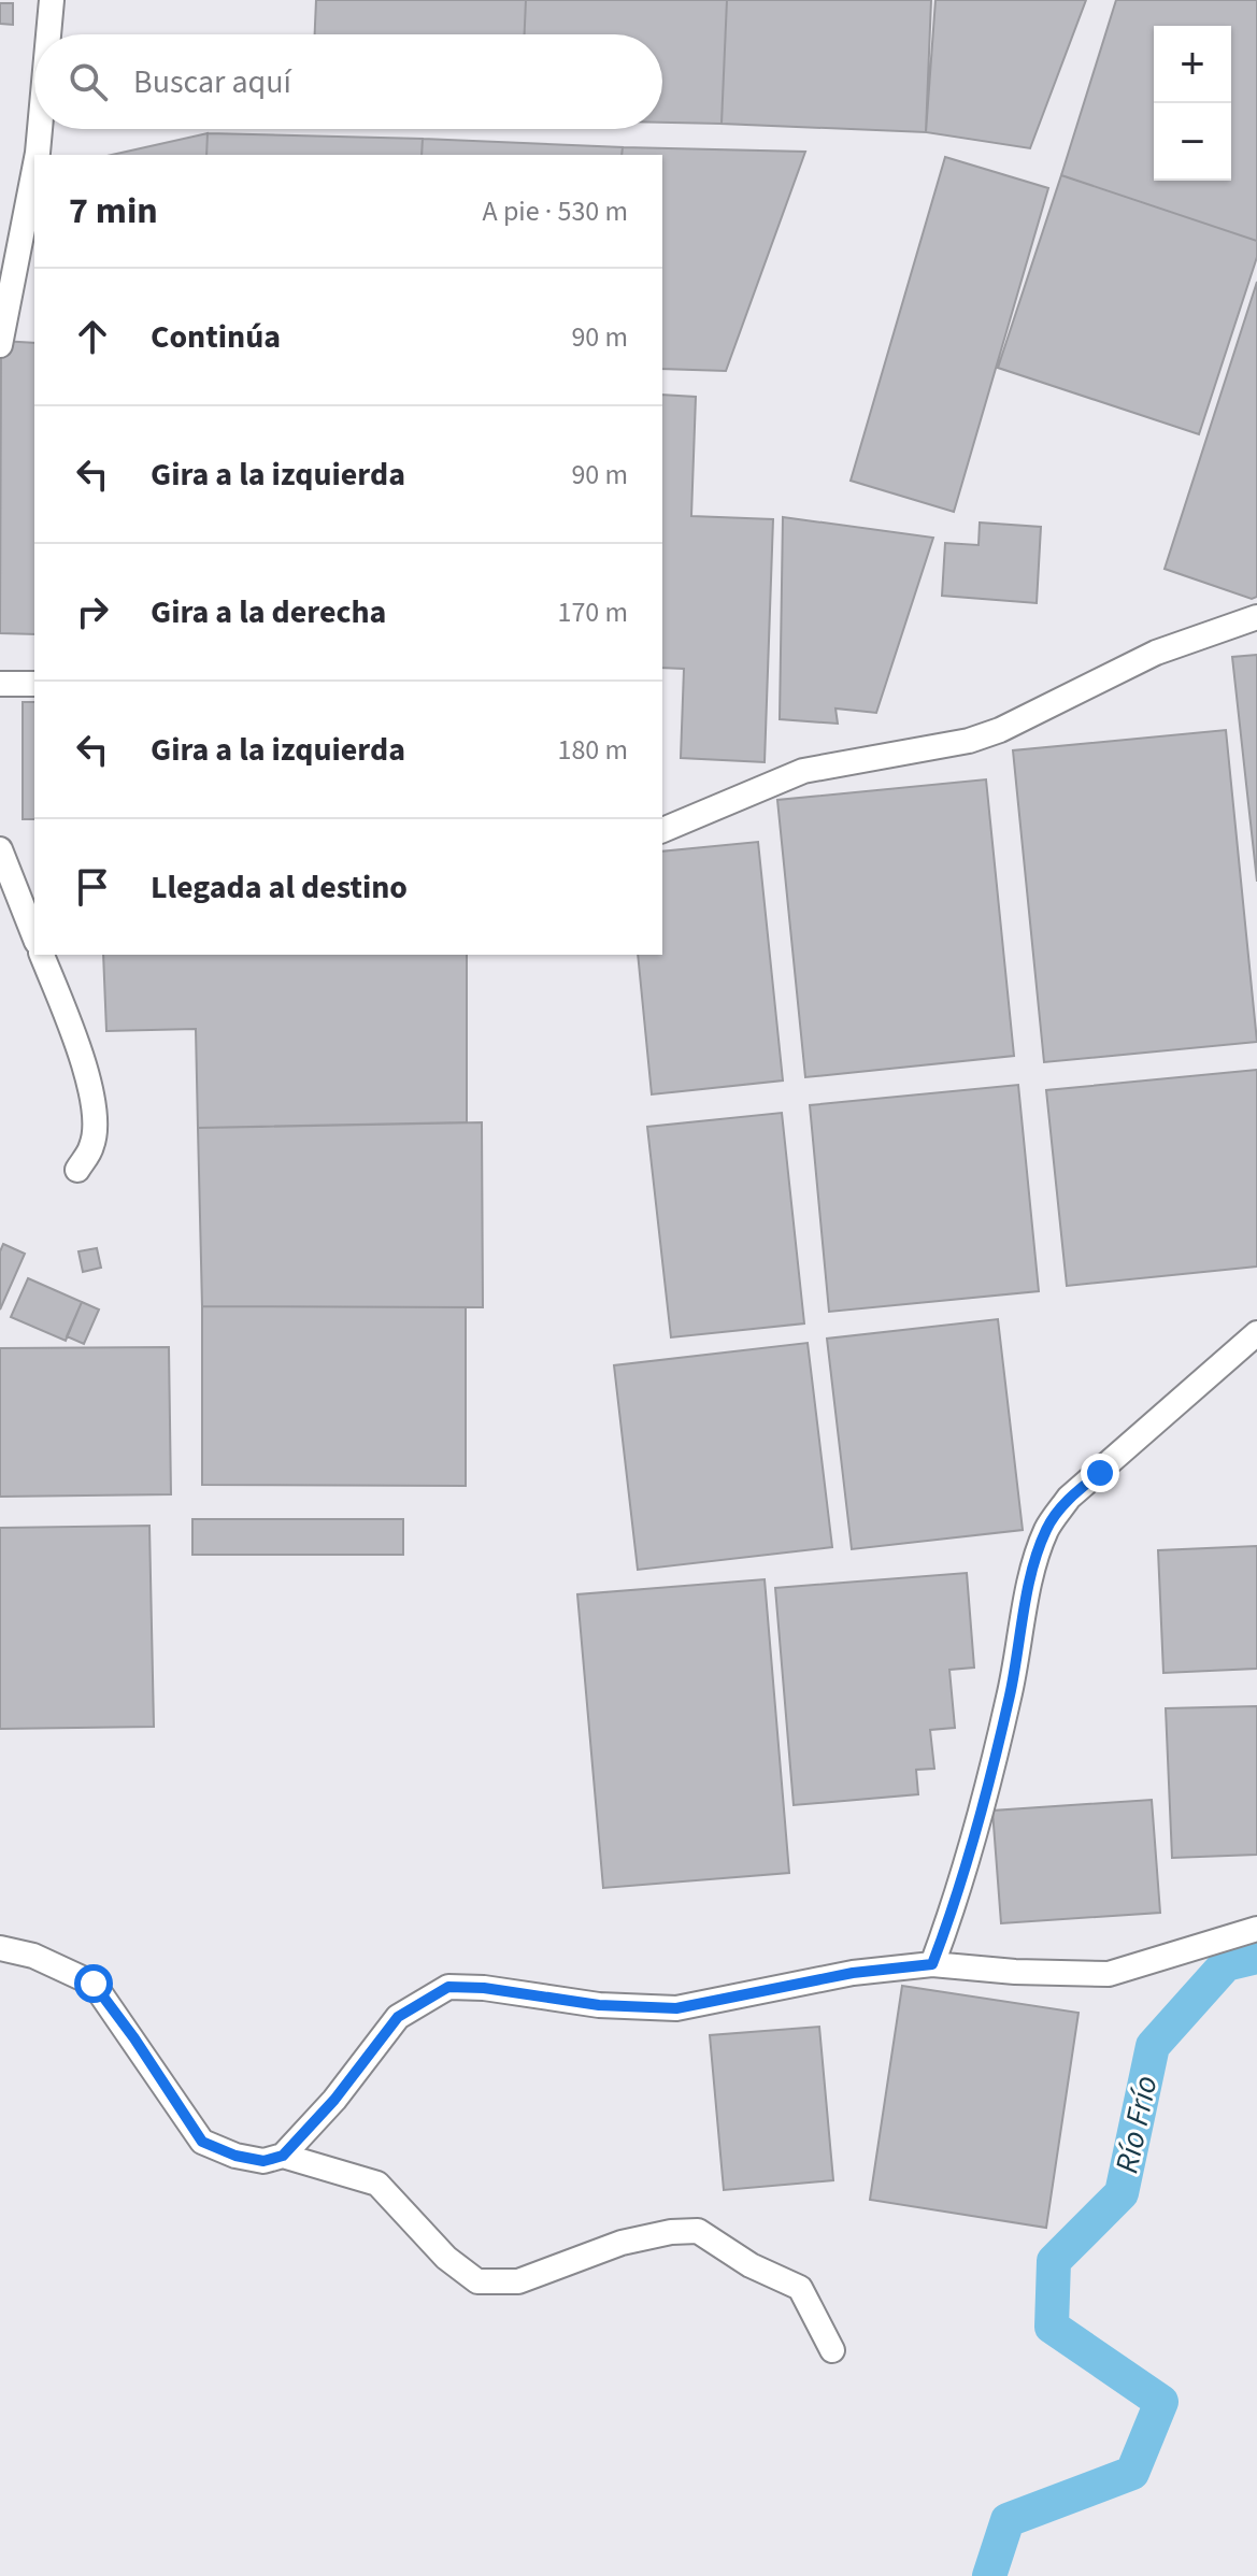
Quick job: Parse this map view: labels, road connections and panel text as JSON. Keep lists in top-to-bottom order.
{
  "water": ["Río Frío"],
  "page": {
    "map_buttons": ["+", "−"],
    "search": "Buscar aquí",
    "heading": ["7 min", "A pie · 530 m"],
    "list": [
      ["Continúa", "90 m"],
      ["Gira a la izquierda", "90 m"],
      ["Gira a la derecha", "170 m"],
      ["Gira a la izquierda", "180 m"],
      "Llegada al destino"
    ]
  }
}
